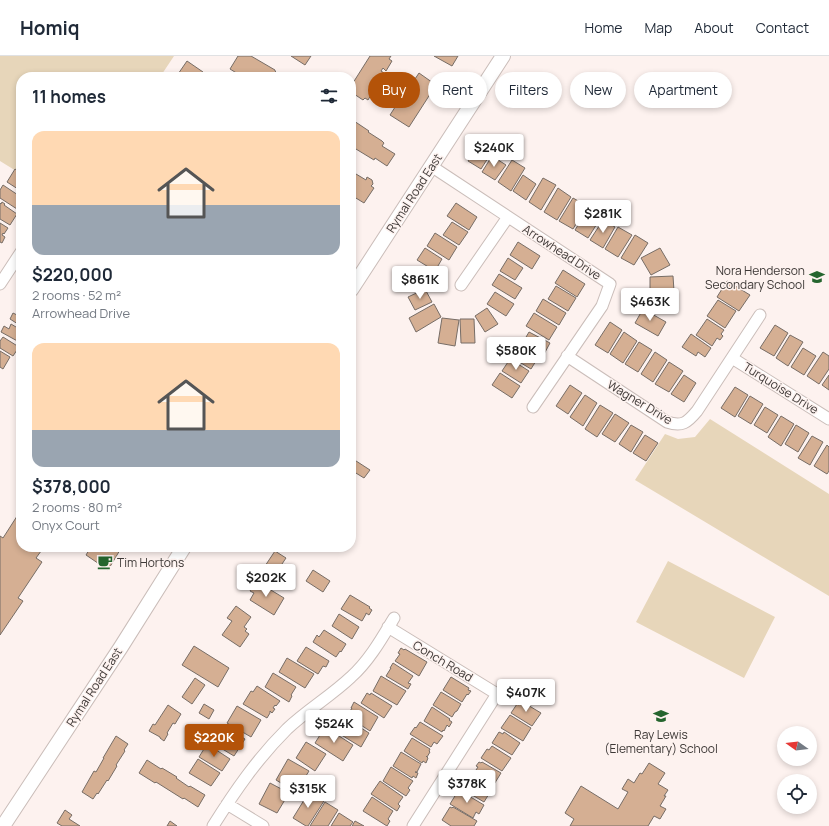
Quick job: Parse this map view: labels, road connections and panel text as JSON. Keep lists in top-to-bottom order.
{
  "streets": {
    "main road": ["Rymal Road East"],
    "street": [
      "Arrowhead Drive",
      "Turquoise Drive",
      "Wagner Drive",
      "Conch Road"
    ]
  },
  "crossings": [
    ["Rymal Road East", "Arrowhead Drive"],
    ["Arrowhead Drive", "Wagner Drive"],
    ["Turquoise Drive", "Wagner Drive"]
  ],
  "places": {
    "school or university": ["Nora Henderson Secondary School", "Ray Lewis (Elementary) School"],
    "cafe": ["Tim Hortons"]
  },
  "north": "left",
  "page": {
    "header": "Homiq",
    "nav": [
      "Home",
      "Map",
      "About",
      "Contact"
    ],
    "chip": [
      "Buy",
      "Rent",
      "Filters",
      "New",
      "Apartment"
    ],
    "heading": "11 homes",
    "list": [
      {
        "name": "$220,000",
        "note": "2 rooms · 52 m² · Arrowhead Drive"
      },
      {
        "name": "$378,000",
        "note": "2 rooms · 80 m² · Onyx Court"
      }
    ],
    "price": [
      "$240K",
      "$281K",
      "$861K",
      "$463K",
      "$580K",
      "$202K",
      "$407K",
      "$524K",
      "$220K",
      "$378K",
      "$315K"
    ]
  }
}
